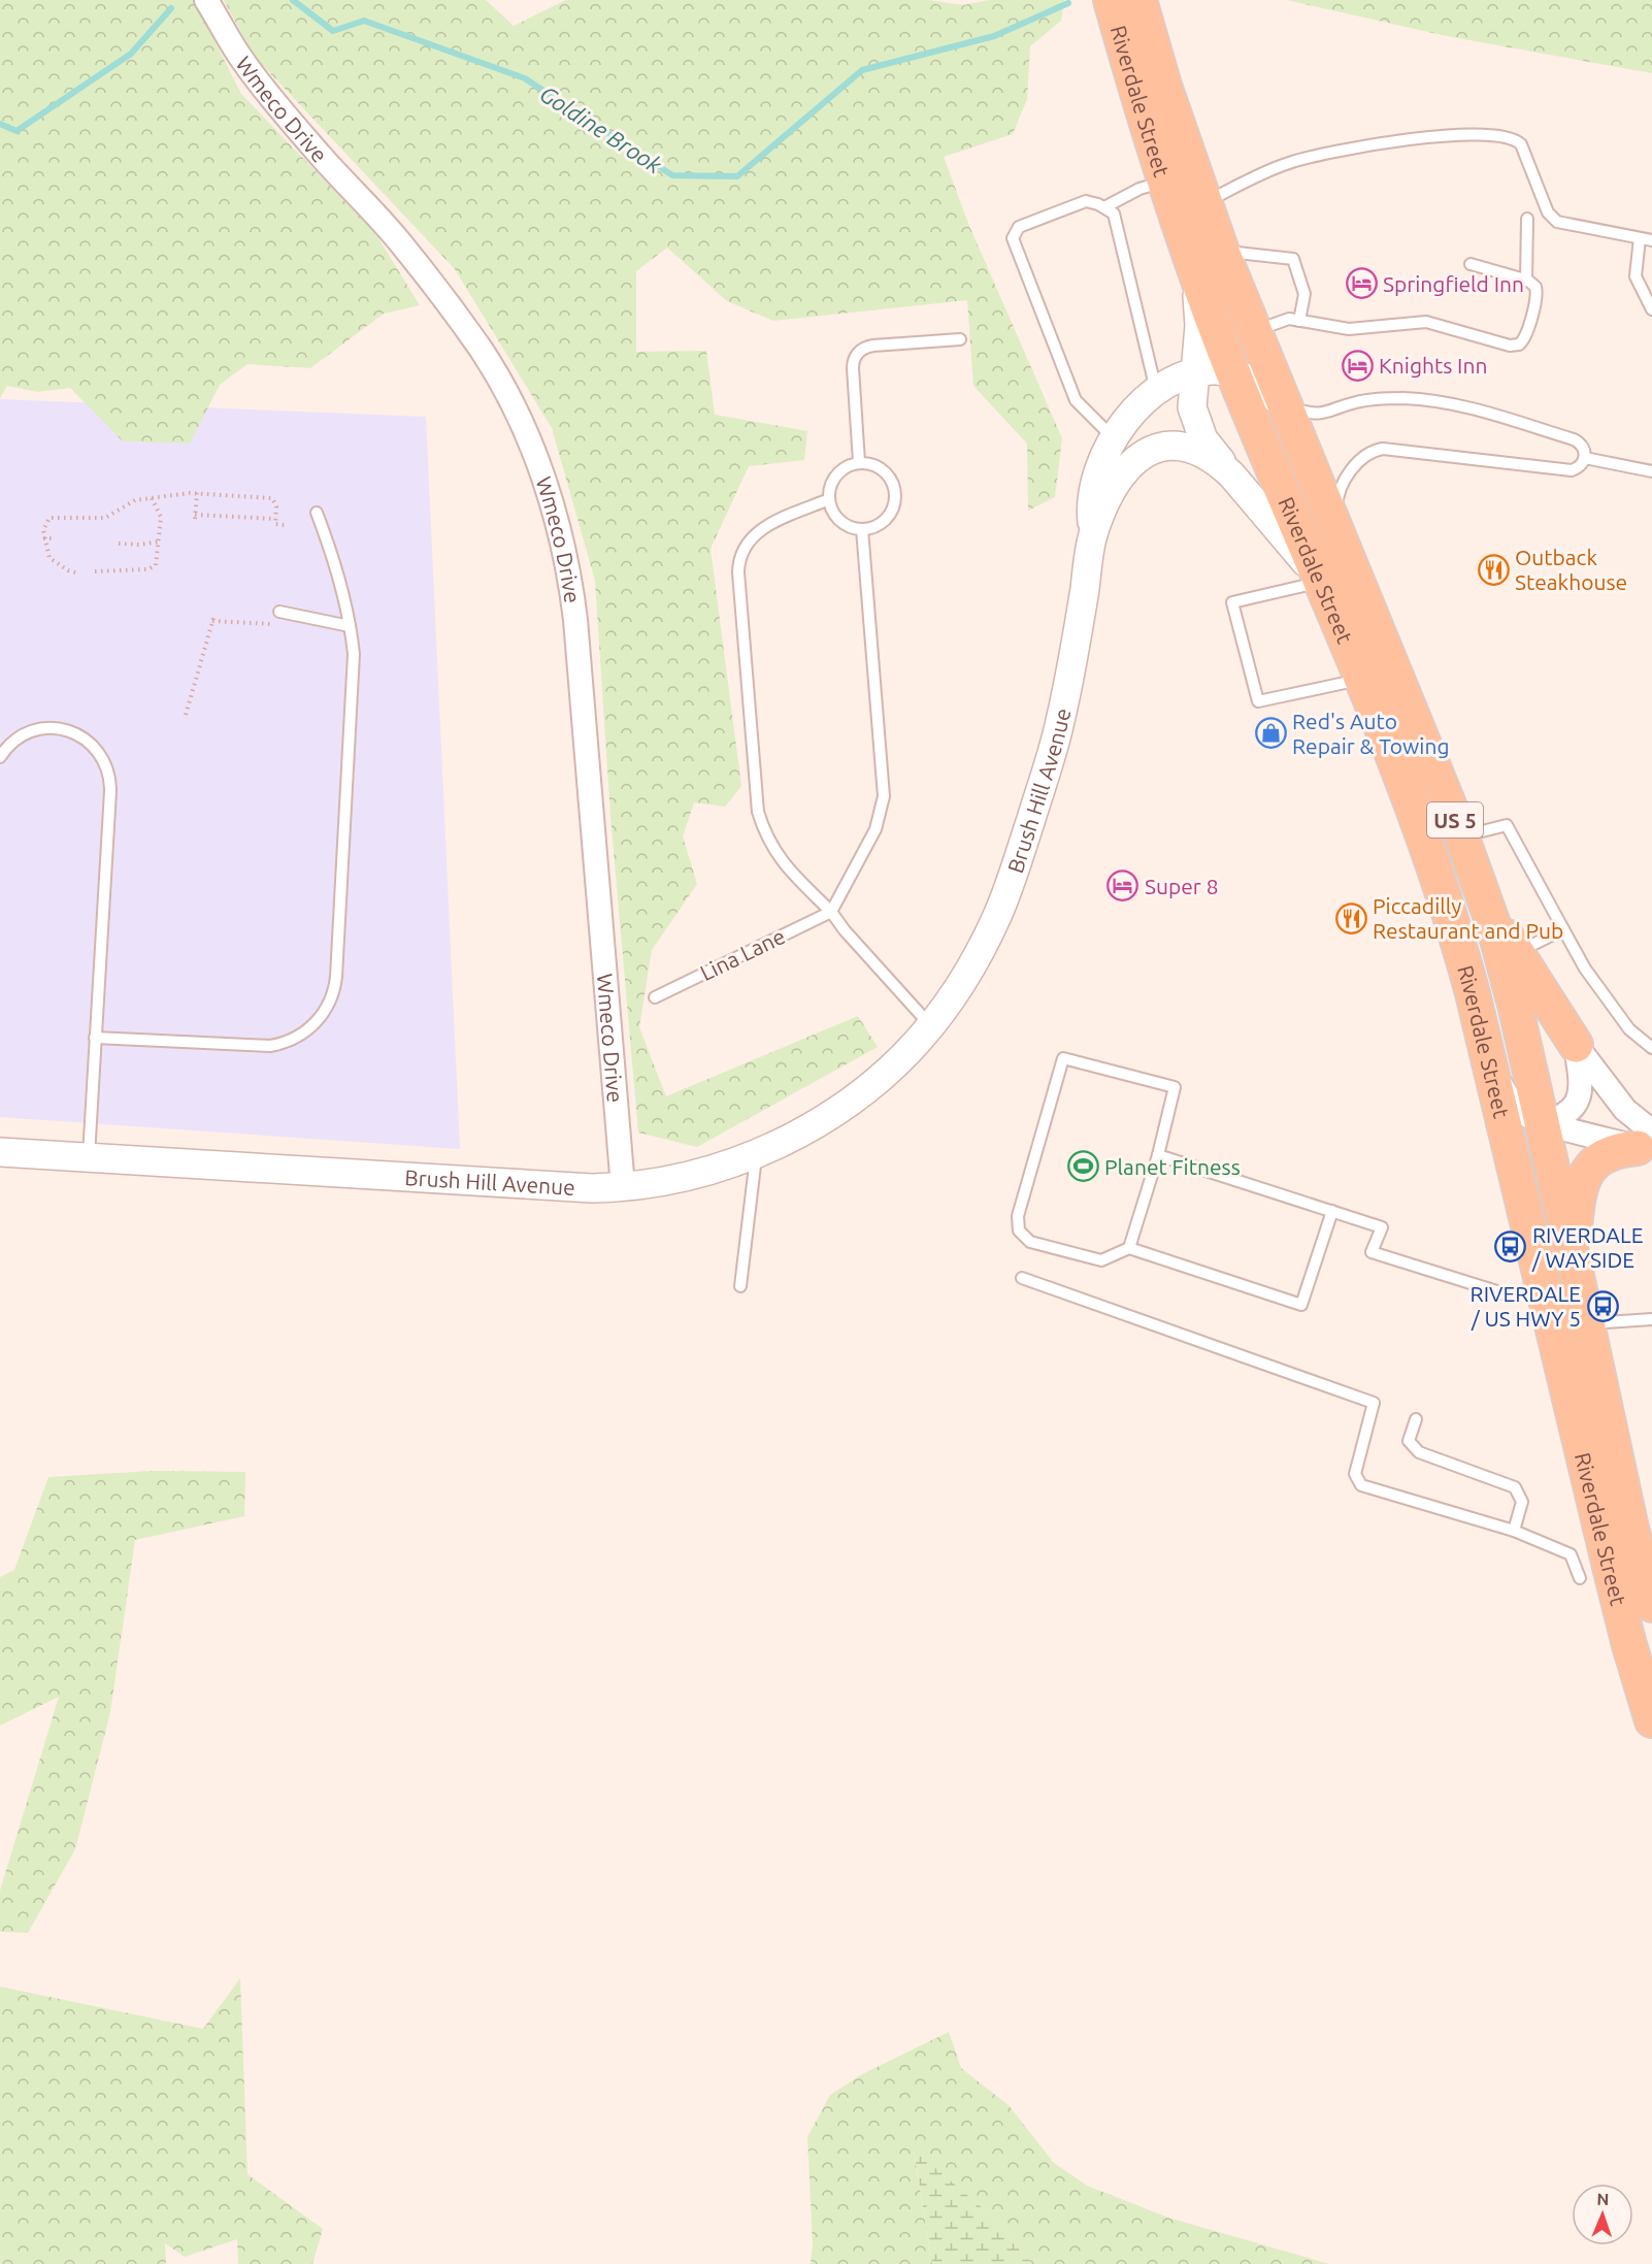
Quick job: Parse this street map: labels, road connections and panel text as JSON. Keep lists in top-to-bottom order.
{
  "streets": {
    "main road": ["Riverdale Street", "US 5"],
    "street": ["Wmeco Drive", "Brush Hill Avenue"],
    "lane": ["Lina Lane"]
  },
  "crossings": [
    ["Riverdale Street", "Brush Hill Avenue"],
    ["Wmeco Drive", "Brush Hill Avenue"]
  ],
  "water": ["Goldine Brook"],
  "places": {
    "hotel": ["Springfield Inn", "Knights Inn", "Super 8"],
    "restaurant": ["Outback Steakhouse", "Piccadilly Restaurant and Pub"],
    "shop": ["Red's Auto Repair & Towing"],
    "sports": ["Planet Fitness"],
    "bus stop": ["RIVERDALE / WAYSIDE", "RIVERDALE / US HWY 5"]
  },
  "north": "top"
}
